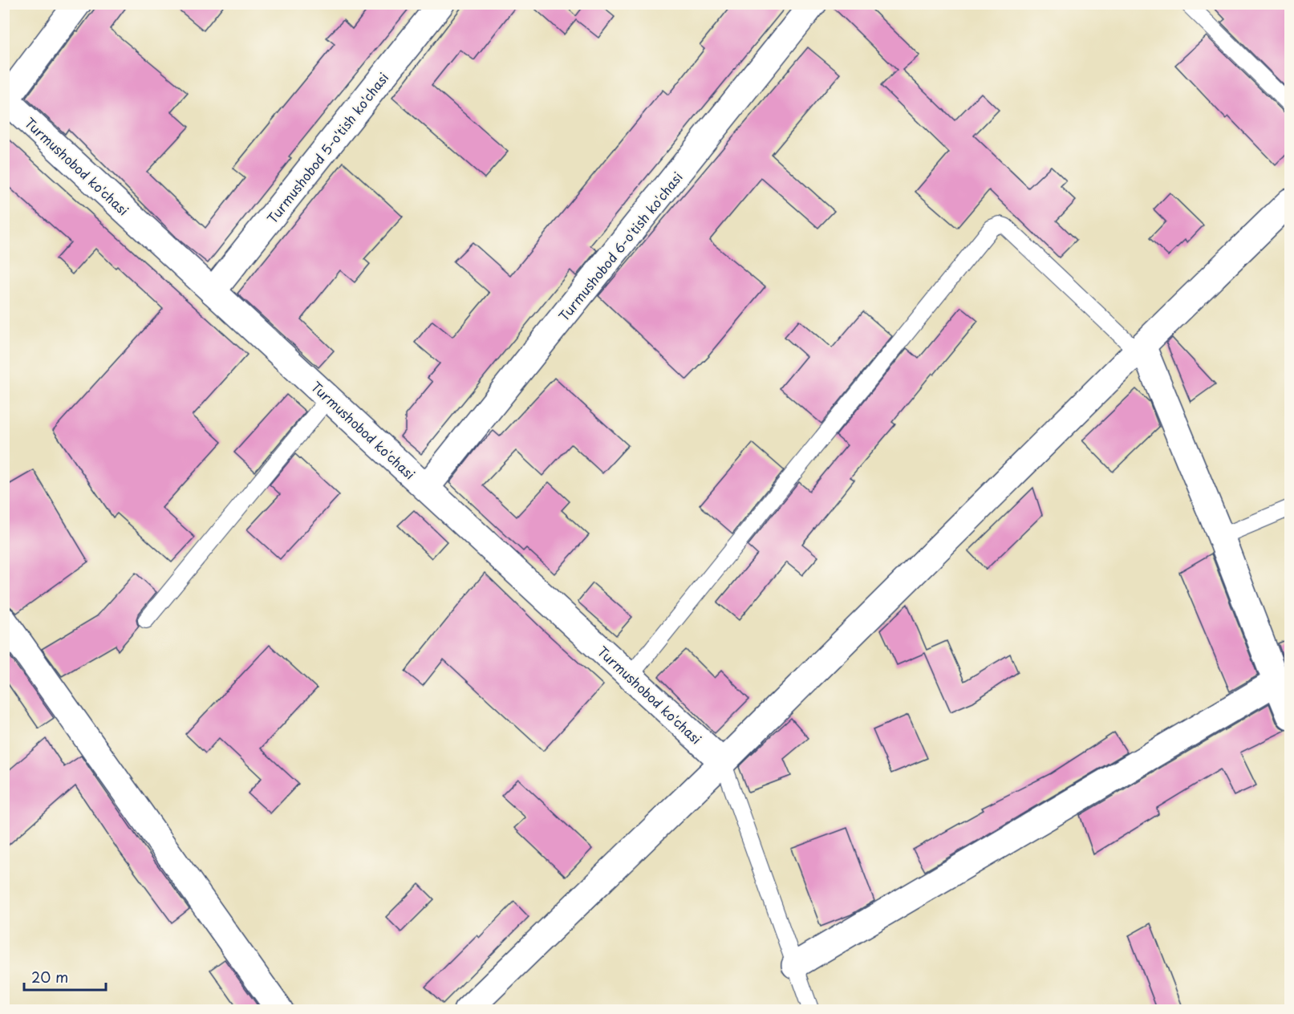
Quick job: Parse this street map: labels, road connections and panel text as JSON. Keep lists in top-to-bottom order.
{
  "streets": {
    "street": ["Turmushobod 5-o'tish ko'chasi", "Turmushobod ko'chasi", "Turmushobod 6-o'tish ko'chasi"]
  },
  "crossings": [
    ["Turmushobod 5-o'tish ko'chasi", "Turmushobod ko'chasi"],
    ["Turmushobod ko'chasi", "Turmushobod 6-o'tish ko'chasi"]
  ],
  "scale_bar": "20 m"
}
